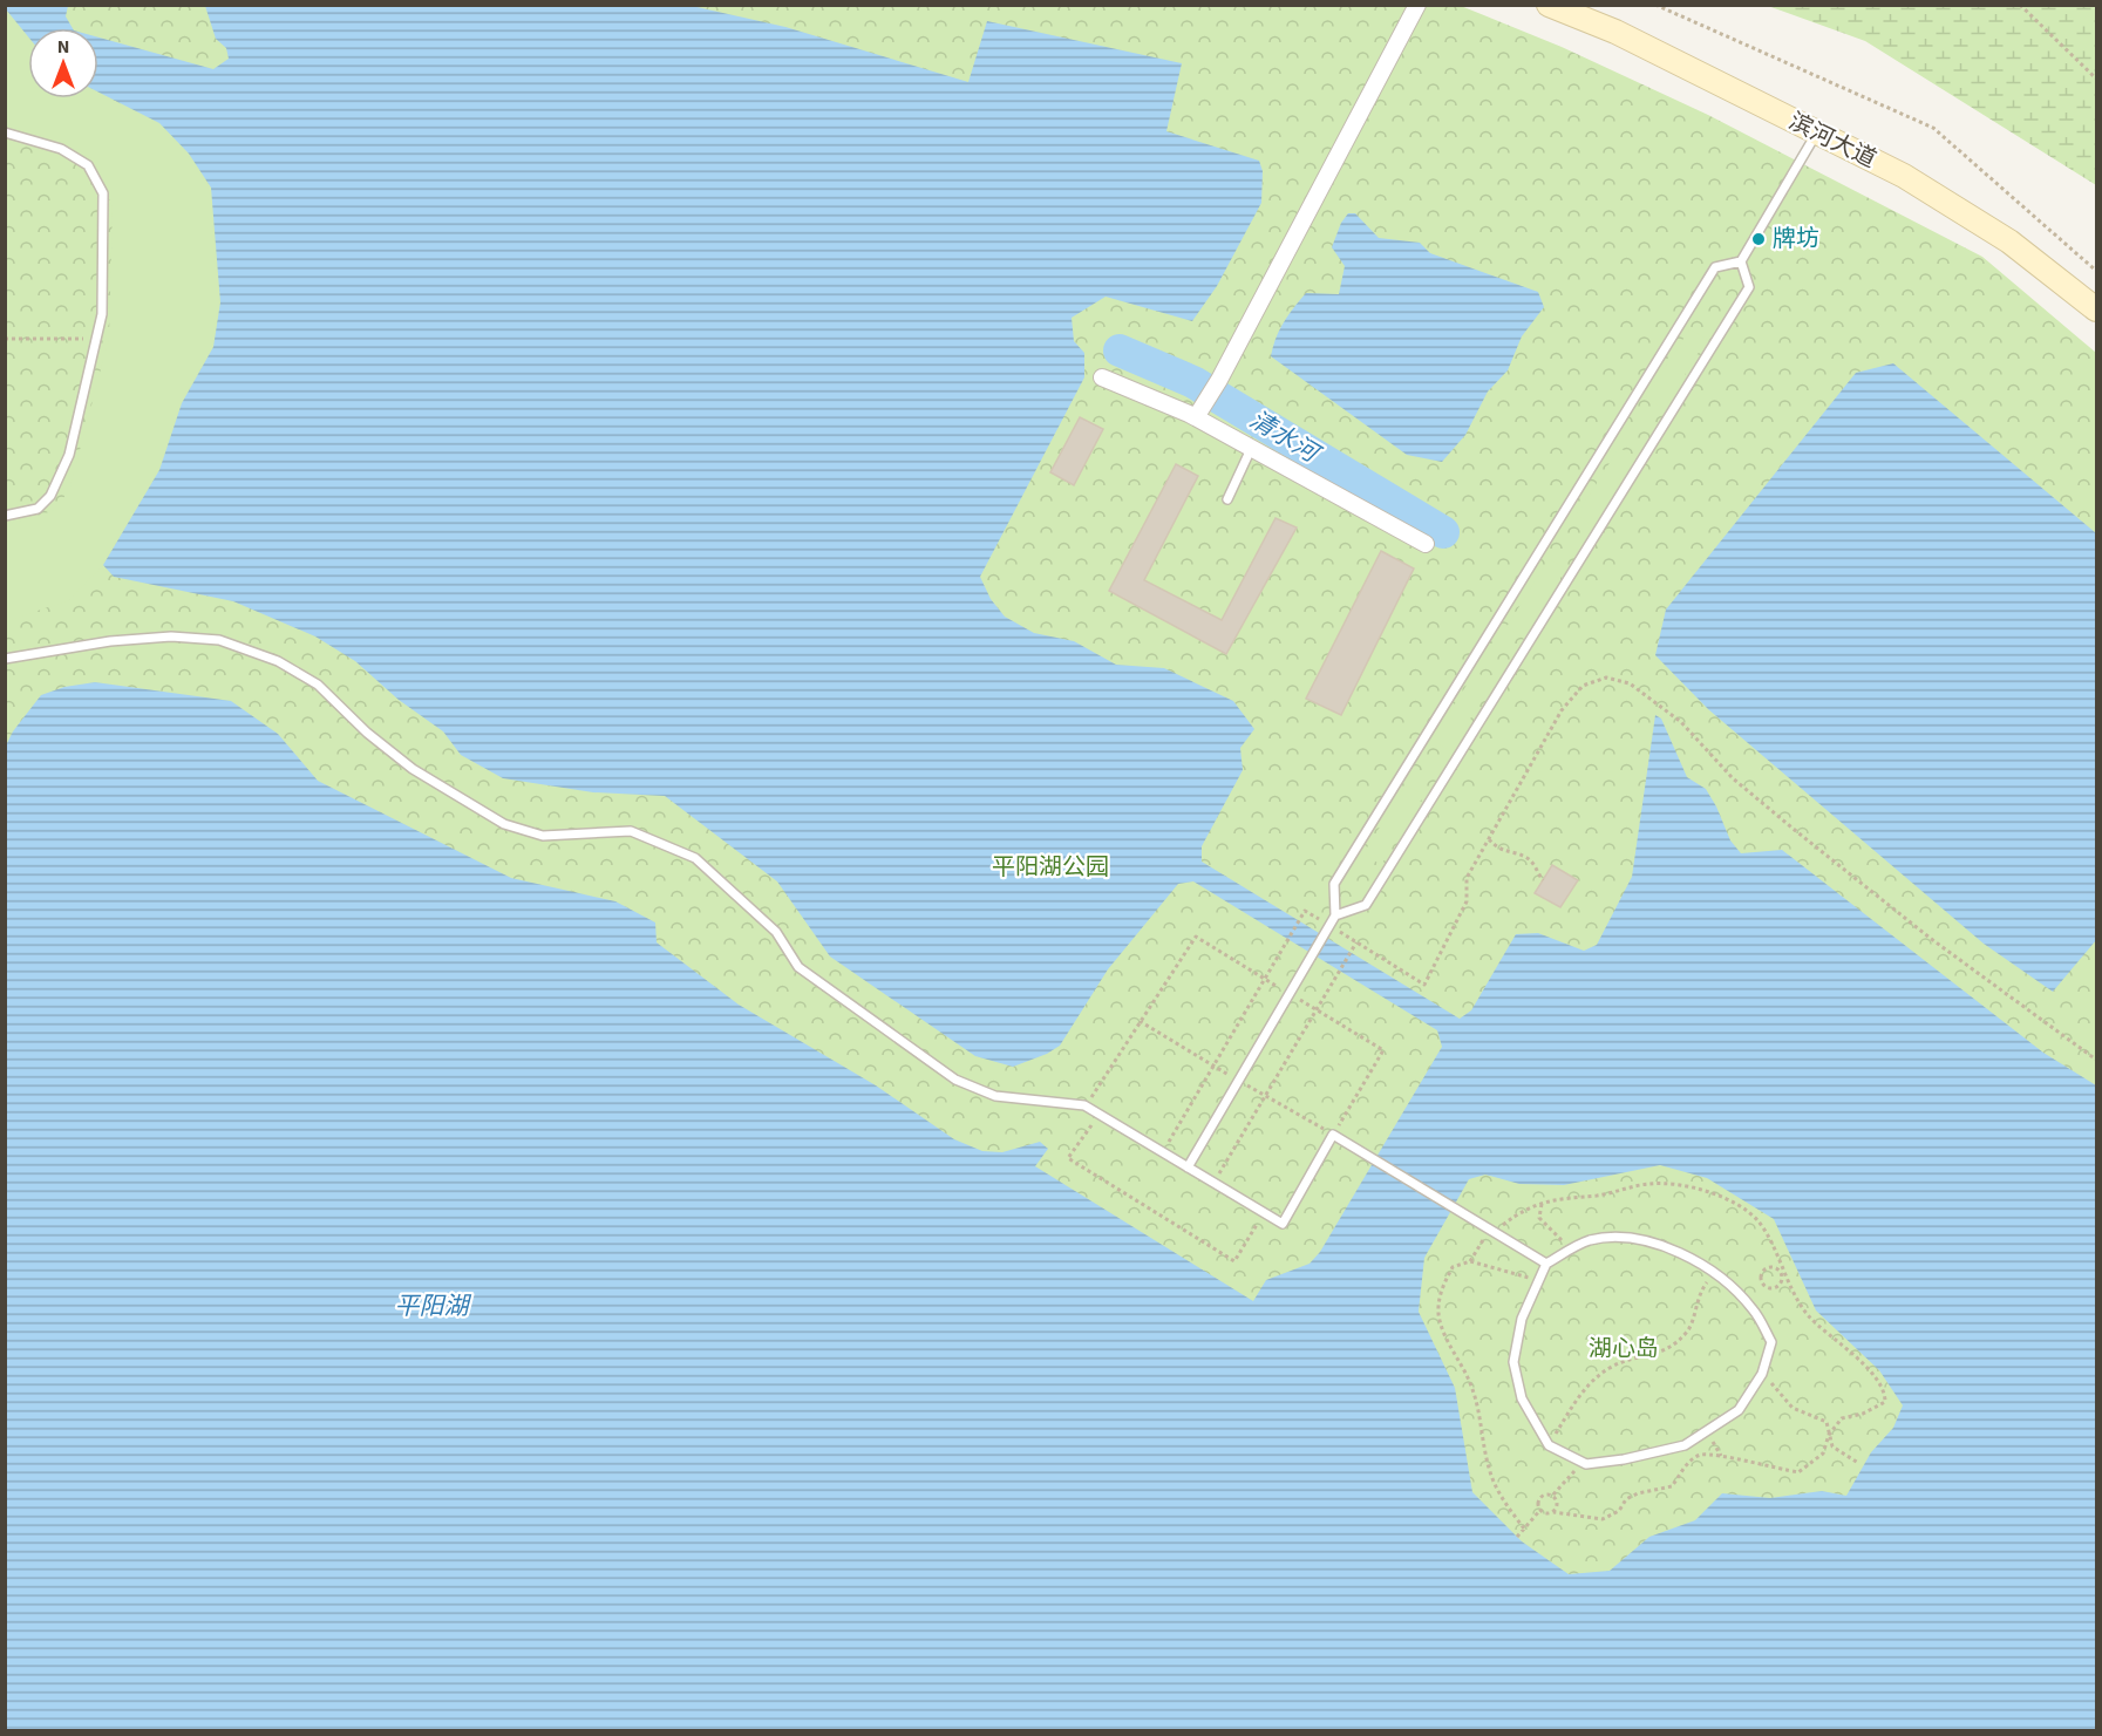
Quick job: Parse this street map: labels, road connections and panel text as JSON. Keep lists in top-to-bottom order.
{
  "streets": {
    "main road": ["滨河大道"]
  },
  "water": ["清水河", "平阳湖"],
  "parks": ["平阳湖公园", "湖心岛"],
  "places": ["牌坊"],
  "north": "top"
}
